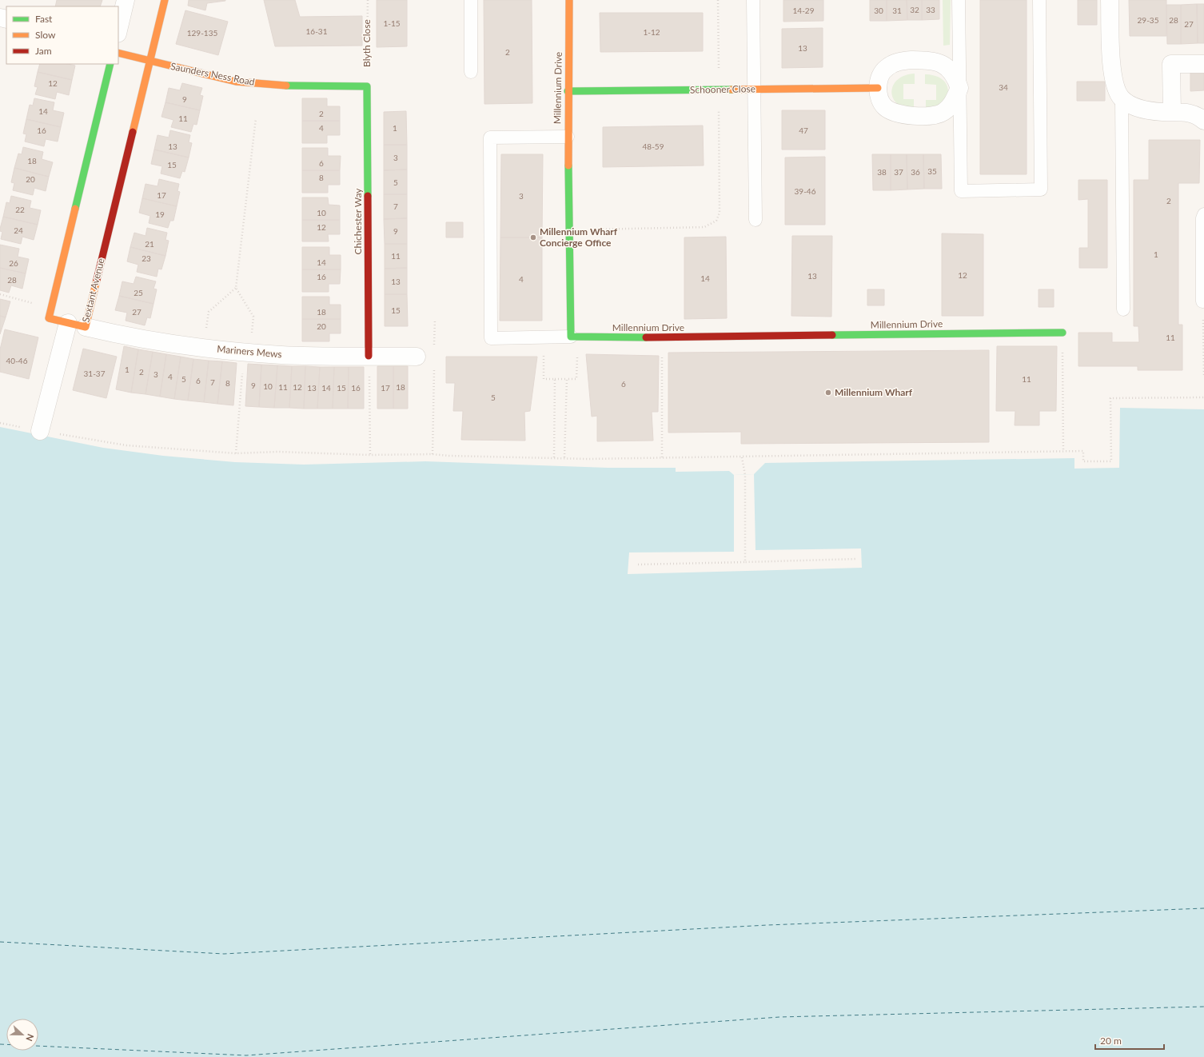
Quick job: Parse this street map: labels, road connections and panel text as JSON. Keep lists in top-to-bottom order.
{
  "streets": {
    "street": [
      "Saunders Ness Road",
      "Millennium Drive",
      "Schooner Close",
      "Chichester Way",
      "Sextant Avenue",
      "Mariners Mews"
    ],
    "path": ["Blyth Close"]
  },
  "crossings": [
    ["Blyth Close", "Saunders Ness Road"],
    ["Blyth Close", "Chichester Way"],
    ["Saunders Ness Road", "Chichester Way"],
    ["Saunders Ness Road", "Sextant Avenue"],
    ["Millennium Drive", "Schooner Close"],
    ["Chichester Way", "Mariners Mews"],
    ["Sextant Avenue", "Mariners Mews"]
  ],
  "places": ["Millennium Wharf Concierge Office", "Millennium Wharf"],
  "house_numbers": [
    "32",
    "33",
    "14-29",
    "30",
    "31",
    "29-35",
    "28",
    "1-15",
    "27",
    "16-31",
    "1-12",
    "129-135",
    "13",
    "2",
    "12",
    "34",
    "9",
    "14",
    "2",
    "11",
    "4",
    "1",
    "16",
    "47",
    "13",
    "48-59",
    "3",
    "18",
    "6",
    "15",
    "35",
    "38",
    "37",
    "36",
    "8",
    "20",
    "5",
    "39-46",
    "17",
    "3",
    "2",
    "7",
    "22",
    "10",
    "19",
    "12",
    "24",
    "9",
    "21",
    "1",
    "11",
    "23",
    "14",
    "26",
    "12",
    "13",
    "16",
    "14",
    "4",
    "28",
    "13",
    "25",
    "15",
    "27",
    "18",
    "20",
    "11",
    "40-46",
    "1",
    "2",
    "31-37",
    "3",
    "4",
    "5",
    "11",
    "6",
    "7",
    "8",
    "6",
    "9",
    "10",
    "11",
    "12",
    "18",
    "13",
    "14",
    "15",
    "16",
    "17",
    "5"
  ],
  "legend": ["Fast", "Slow", "Jam"],
  "scale_bar": "20 m",
  "north": "right"
}
